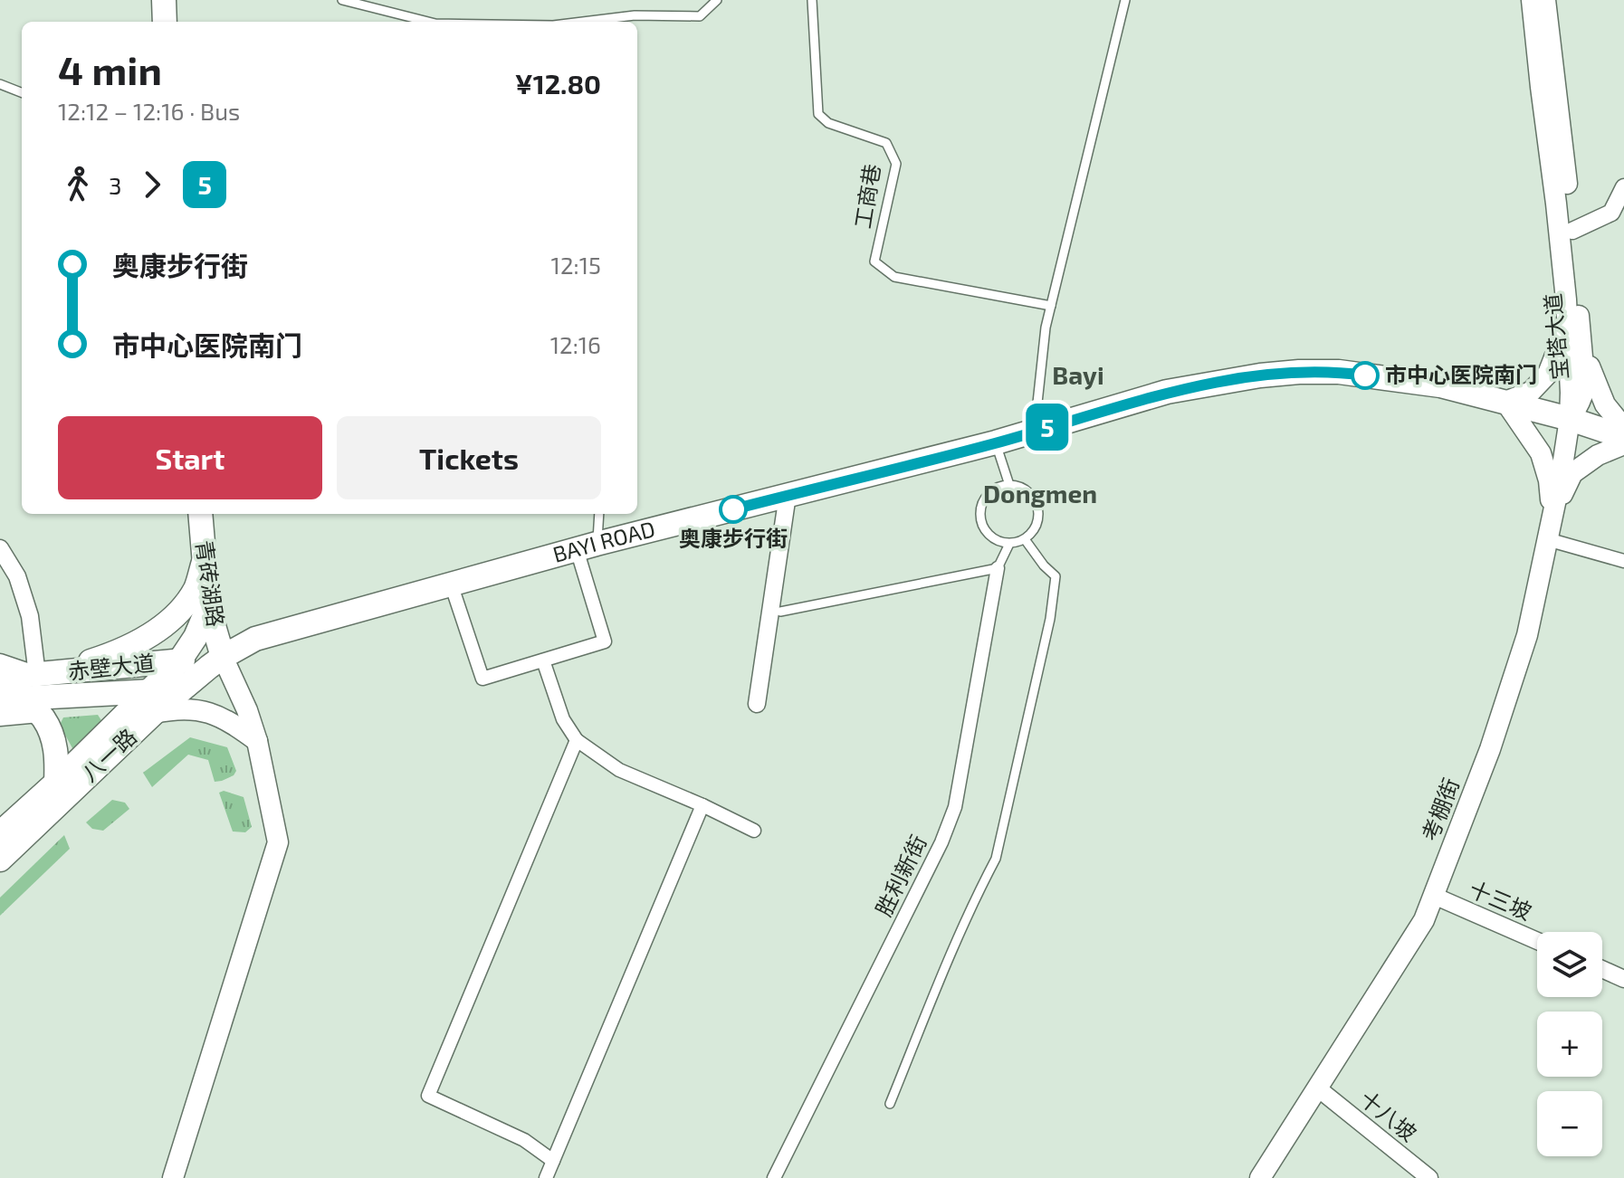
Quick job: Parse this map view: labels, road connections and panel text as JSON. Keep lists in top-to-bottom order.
{
  "streets": {
    "main road": [
      "BAYI ROAD",
      "青砖湖路",
      "赤壁大道",
      "八一路"
    ],
    "street": [
      "宝塔大道",
      "考棚街",
      "胜利新街",
      "十三坡",
      "十八坡"
    ],
    "lane": ["工商巷"]
  },
  "crossings": [
    ["宝塔大道", "BAYI ROAD"],
    ["宝塔大道", "考棚街"],
    ["BAYI ROAD", "青砖湖路"],
    ["BAYI ROAD", "赤壁大道"],
    ["BAYI ROAD", "考棚街"],
    ["青砖湖路", "赤壁大道"],
    ["青砖湖路", "八一路"],
    ["赤壁大道", "八一路"],
    ["考棚街", "十三坡"],
    ["考棚街", "十八坡"]
  ],
  "districts": ["Bayi", "Dongmen"],
  "places": ["市中心医院南门", "奥康步行街"],
  "lines": ["bus line 5"],
  "page": {
    "on_map": "5",
    "heading": ["4 min", "12:12 – 12:16 · Bus", "¥12.80"],
    "legs": ["3", "5"],
    "list": [
      {
        "name": "奥康步行街",
        "value": "12:15"
      },
      {
        "name": "市中心医院南门",
        "value": "12:16"
      }
    ],
    "buttons": ["Start", "Tickets"],
    "map_buttons": ["+", "−"]
  }
}
